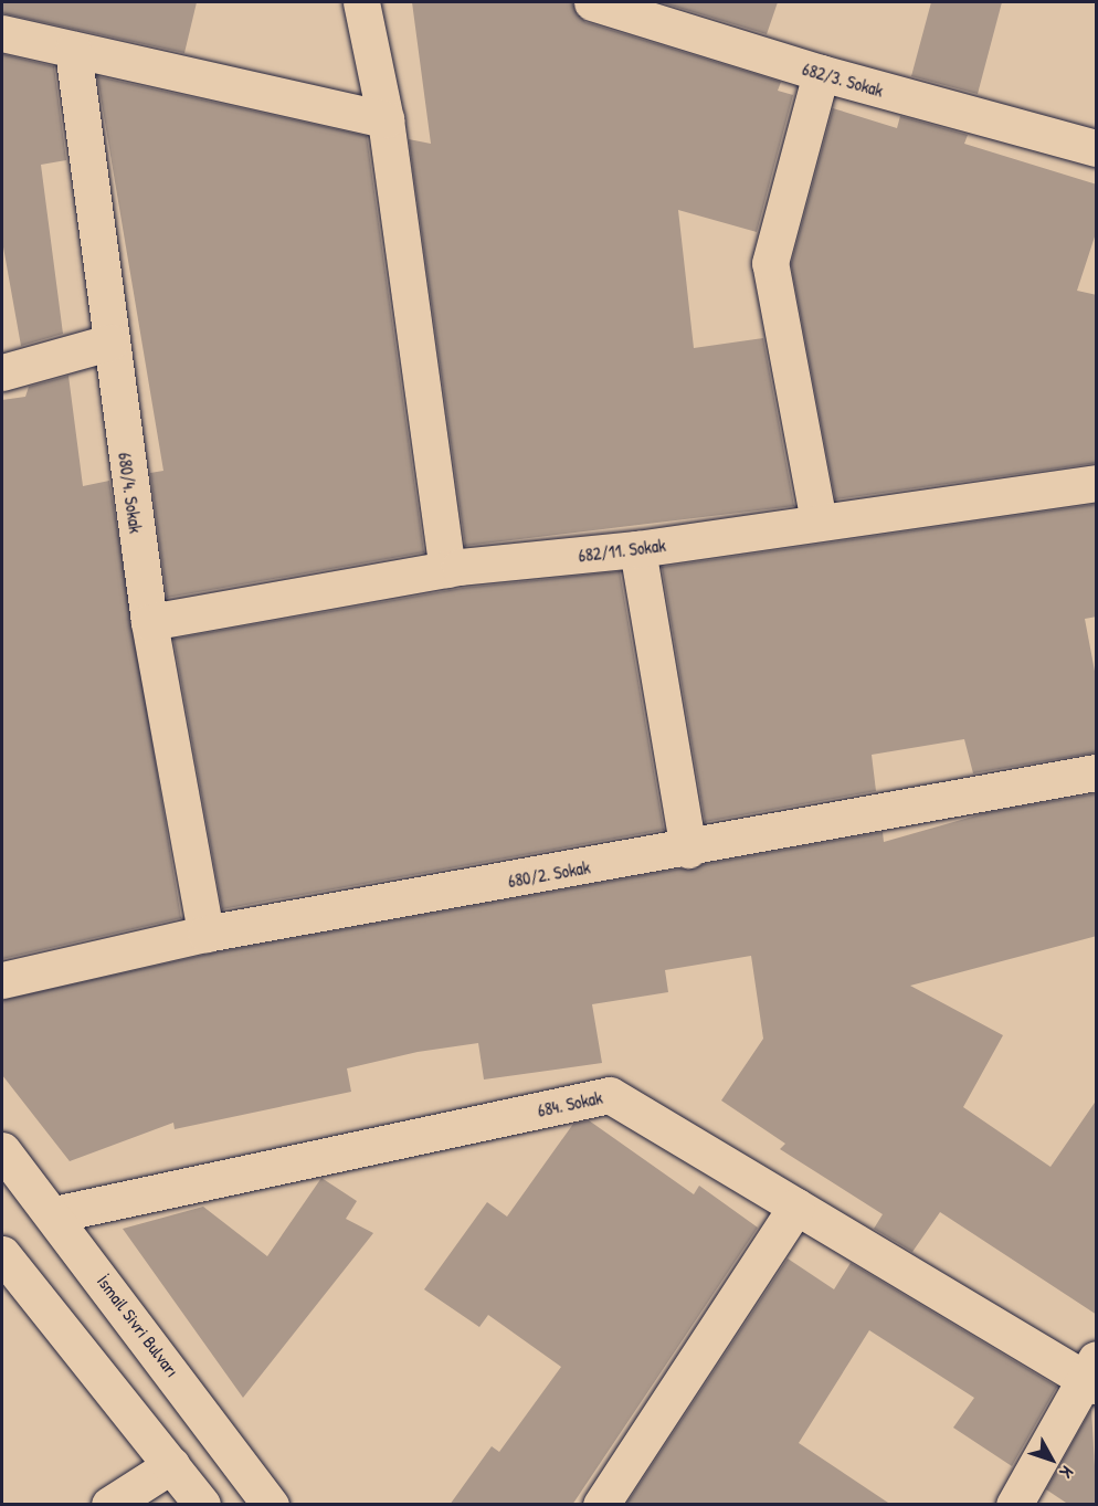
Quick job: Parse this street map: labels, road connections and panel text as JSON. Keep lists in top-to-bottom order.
{
  "streets": {
    "street": [
      "682/3. Sokak",
      "680/4. Sokak",
      "682/11. Sokak",
      "680/2. Sokak",
      "684. Sokak",
      "İsmail Sivri Bulvarı"
    ]
  },
  "crossings": [
    ["680/4. Sokak", "682/11. Sokak"],
    ["680/4. Sokak", "680/2. Sokak"],
    ["684. Sokak", "İsmail Sivri Bulvarı"]
  ],
  "north": "bottom right"
}
